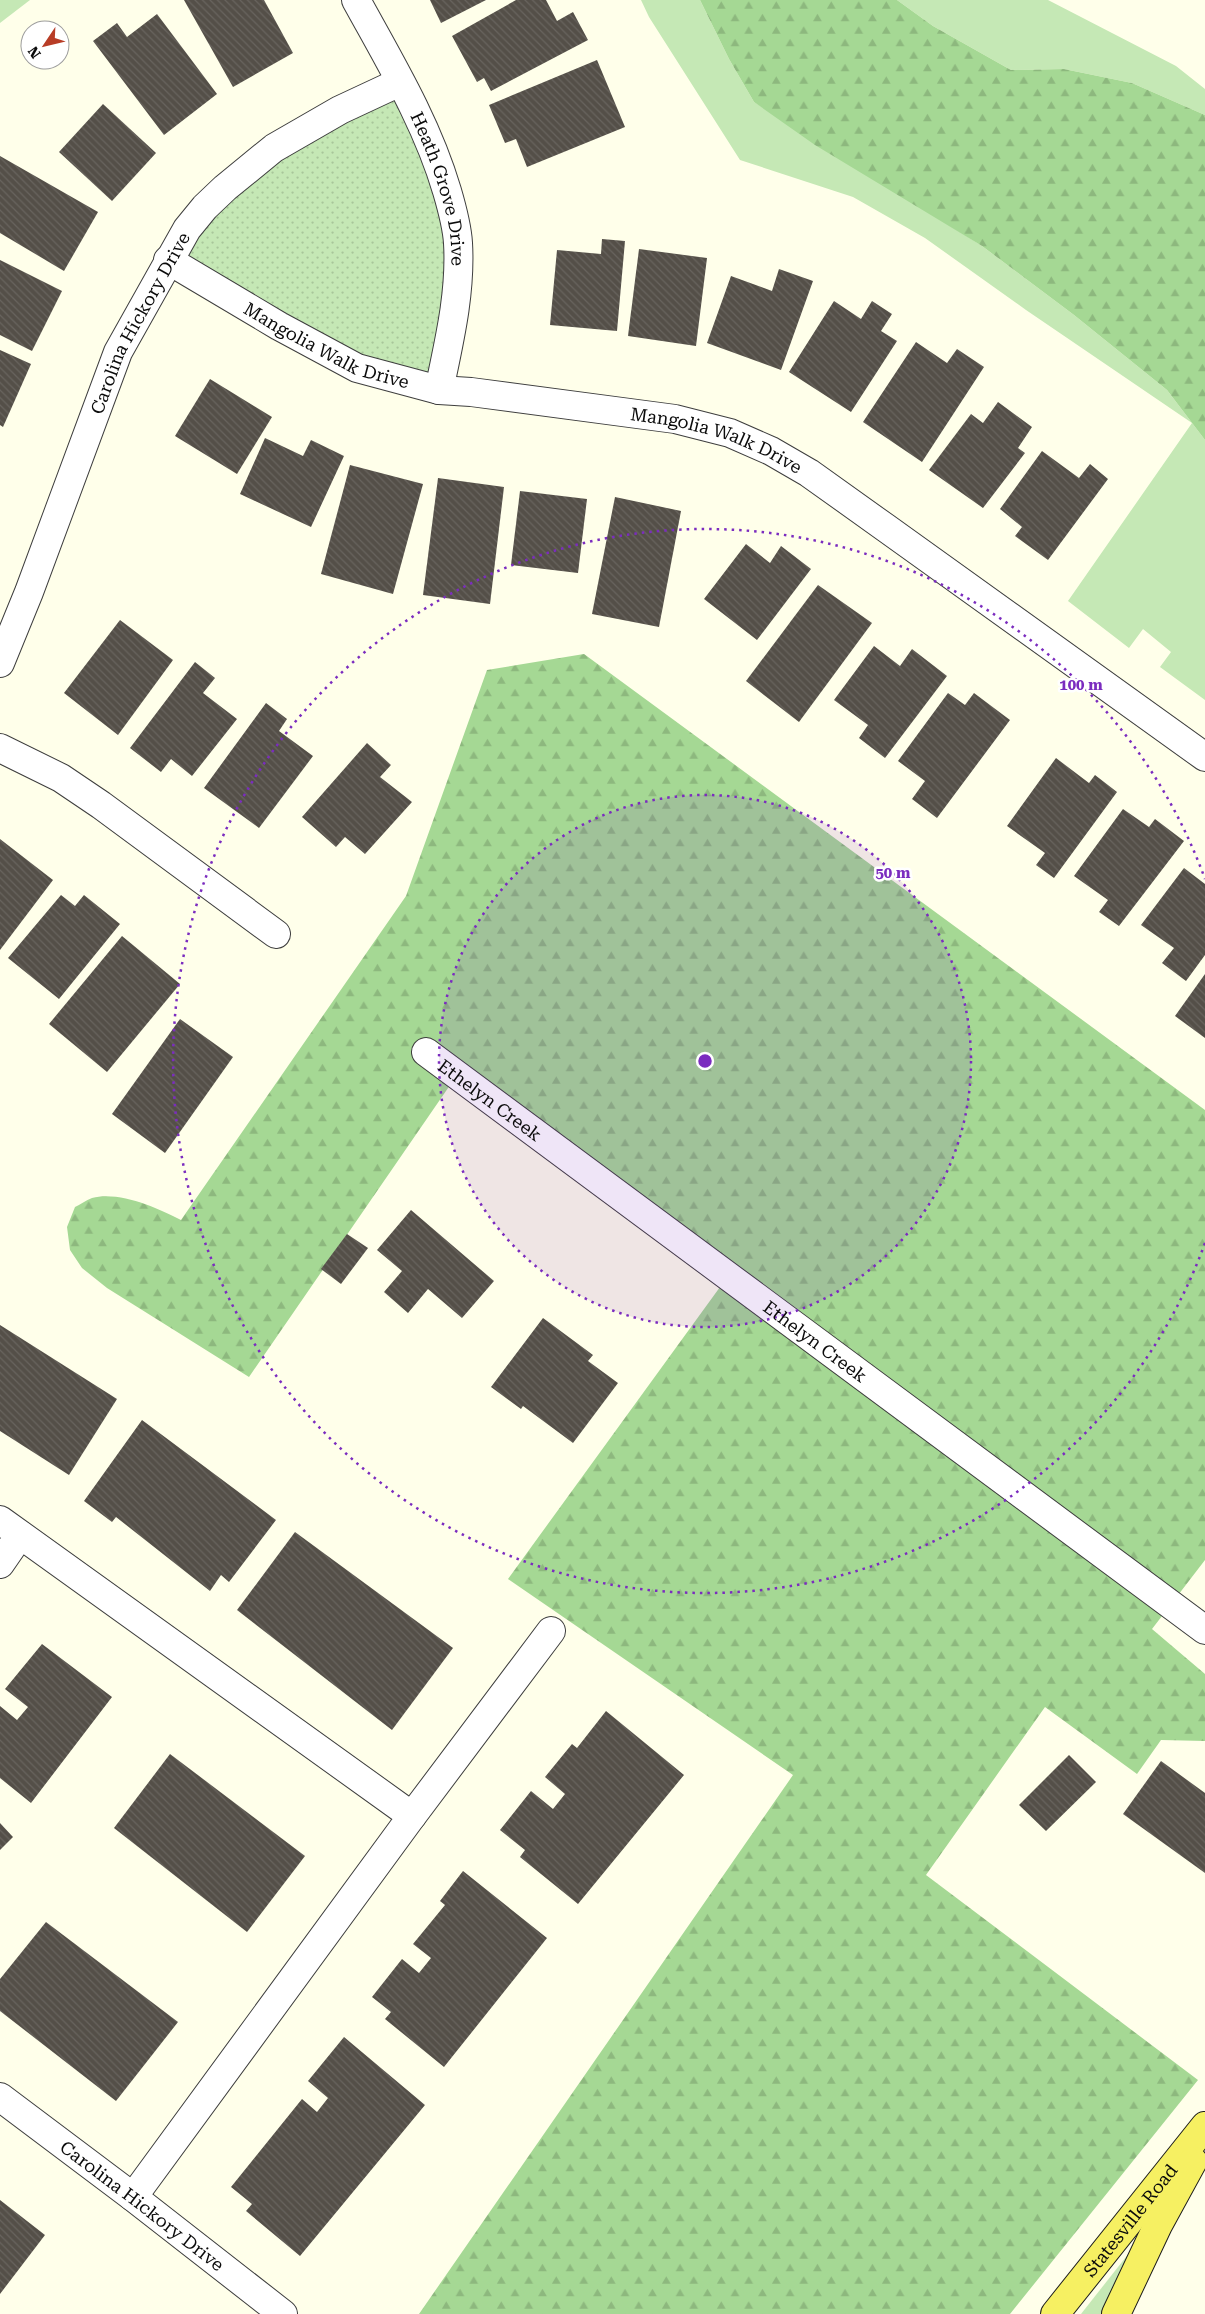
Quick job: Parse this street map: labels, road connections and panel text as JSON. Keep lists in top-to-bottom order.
{
  "streets": {
    "main road": ["Statesville Road"],
    "street": [
      "Heath Grove Drive",
      "Carolina Hickory Drive",
      "Mangolia Walk Drive",
      "Ethelyn Creek"
    ]
  },
  "crossings": [
    ["Heath Grove Drive", "Carolina Hickory Drive"],
    ["Heath Grove Drive", "Mangolia Walk Drive"],
    ["Carolina Hickory Drive", "Mangolia Walk Drive"]
  ],
  "north": "bottom left",
  "rings": ["100 m", "50 m"]
}
